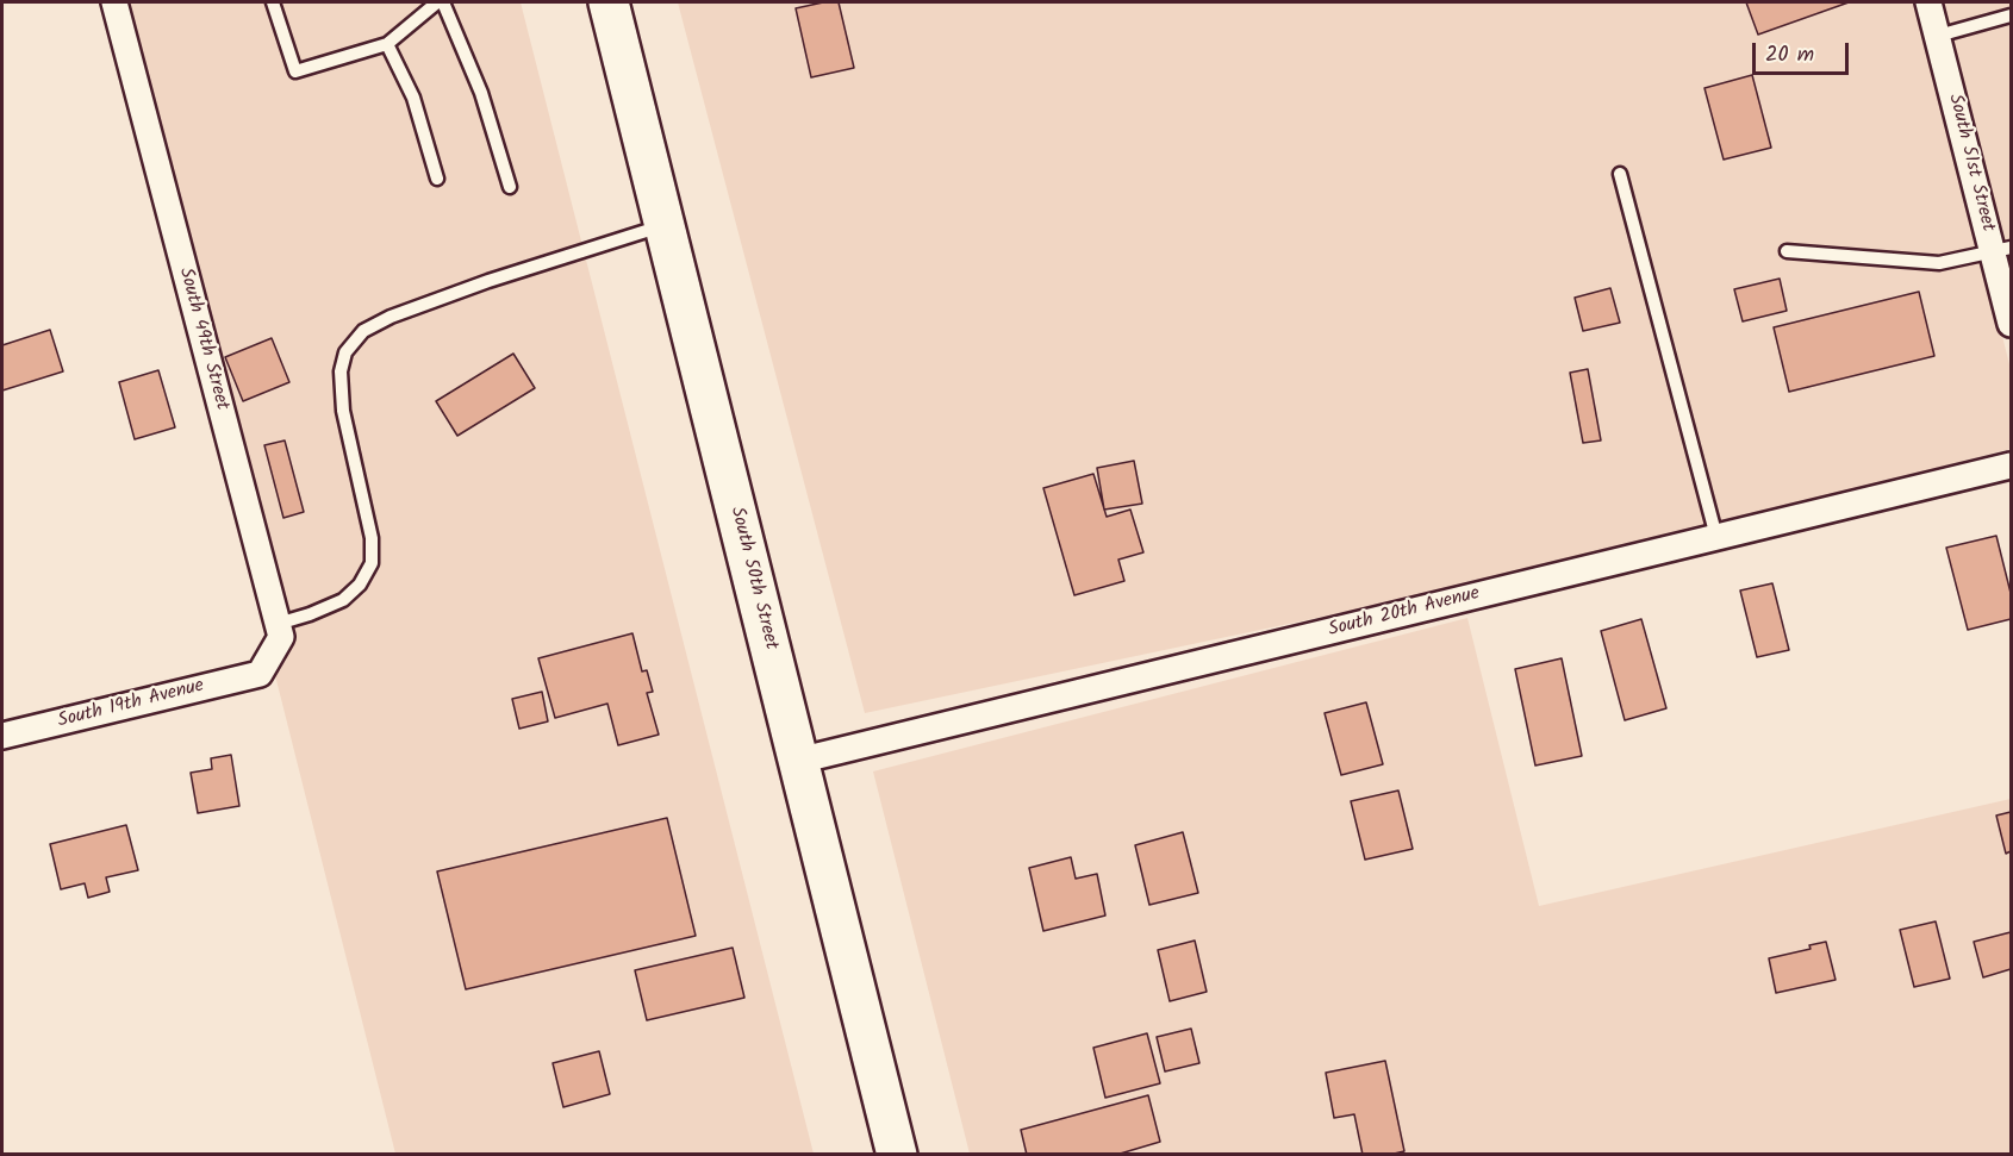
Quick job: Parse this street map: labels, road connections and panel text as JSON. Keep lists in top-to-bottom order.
{
  "streets": {
    "main road": ["South 50th Street"],
    "street": [
      "South 51st Street",
      "South 49th Street",
      "South 20th Avenue",
      "South 19th Avenue"
    ]
  },
  "crossings": [
    ["South 49th Street", "South 19th Avenue"],
    ["South 50th Street", "South 20th Avenue"]
  ],
  "scale_bar": "20 m"
}
